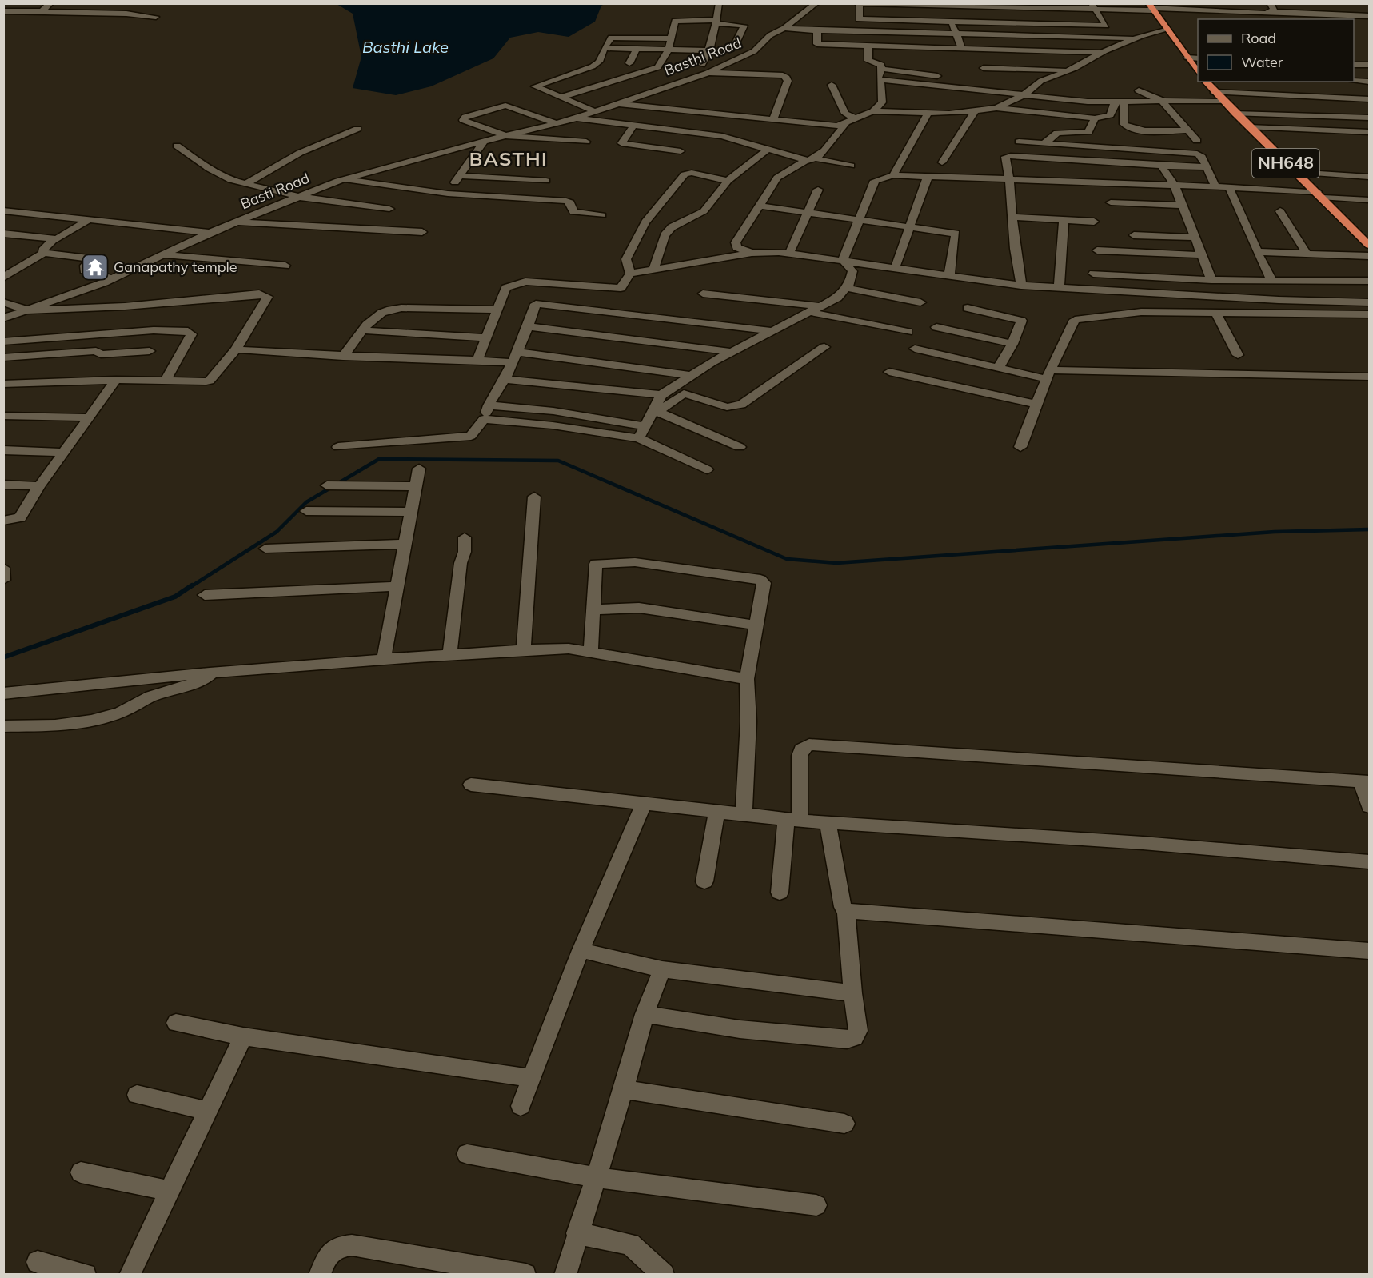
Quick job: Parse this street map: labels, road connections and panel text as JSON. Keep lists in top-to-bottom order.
{
  "streets": {
    "highway": ["NH648"],
    "street": ["Basthi Road", "Basti Road"]
  },
  "crossings": [
    ["Basthi Road", "Basti Road"]
  ],
  "districts": ["BASTHI"],
  "water": ["Basthi Lake"],
  "places": {
    "temple": ["Ganapathy temple"]
  },
  "legend": ["Road", "Water"]
}
